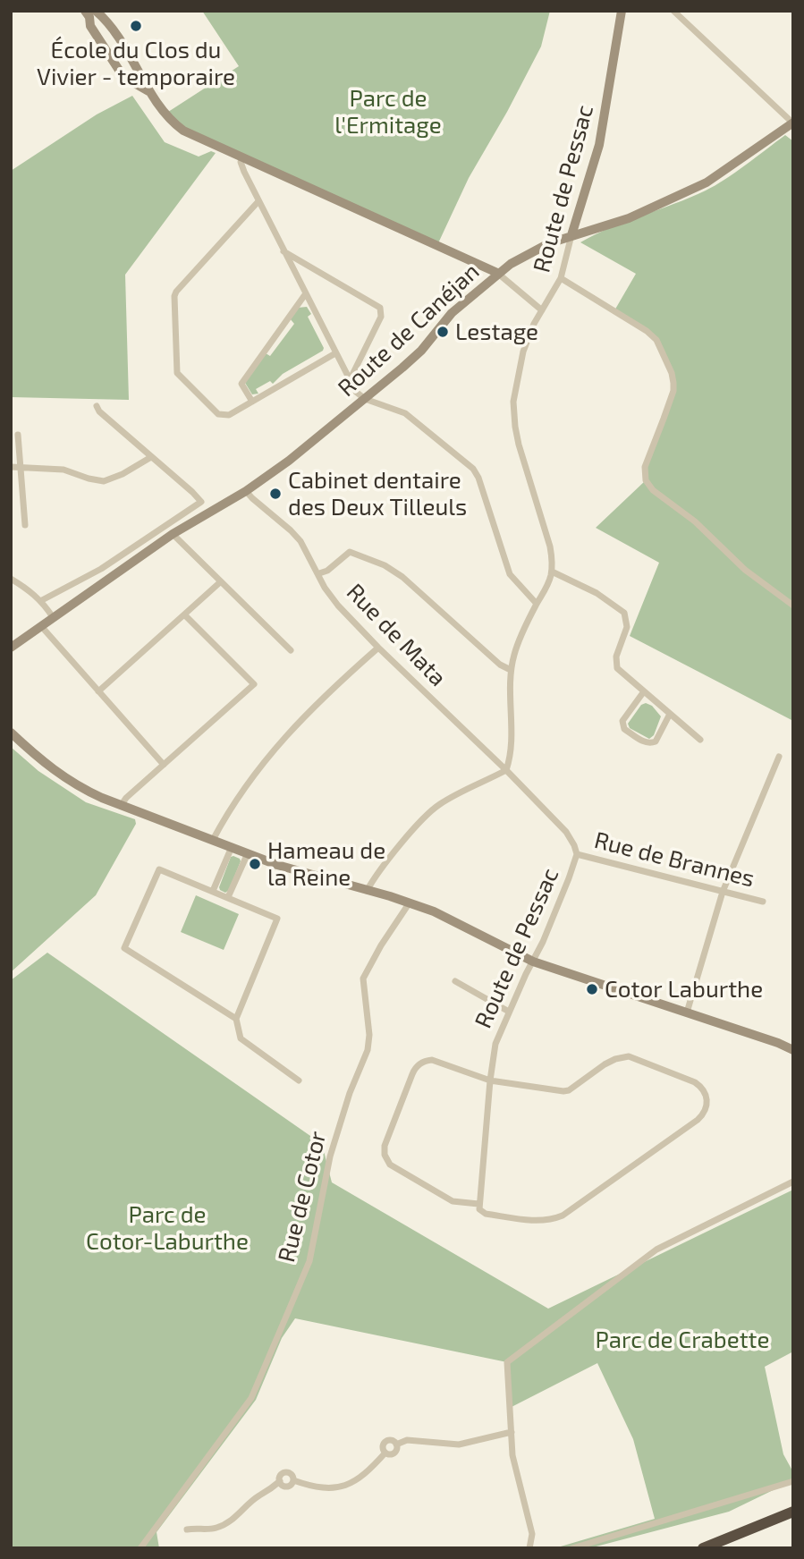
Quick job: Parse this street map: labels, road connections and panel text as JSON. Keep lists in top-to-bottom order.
{
  "streets": {
    "street": [
      "Route de Pessac",
      "Route de Canéjan",
      "Rue de Mata",
      "Rue de Brannes",
      "Rue de Cotor"
    ]
  },
  "crossings": [
    ["Route de Pessac", "Route de Canéjan"],
    ["Route de Pessac", "Rue de Mata"],
    ["Route de Pessac", "Rue de Brannes"],
    ["Route de Canéjan", "Rue de Mata"]
  ],
  "parks": ["Parc de l'Ermitage", "Parc de Cotor-Laburthe", "Parc de Crabette"],
  "places": [
    "École du Clos du Vivier - temporaire",
    "Lestage",
    "Cabinet dentaire des Deux Tilleuls",
    "Hameau de la Reine",
    "Cotor Laburthe"
  ]
}
